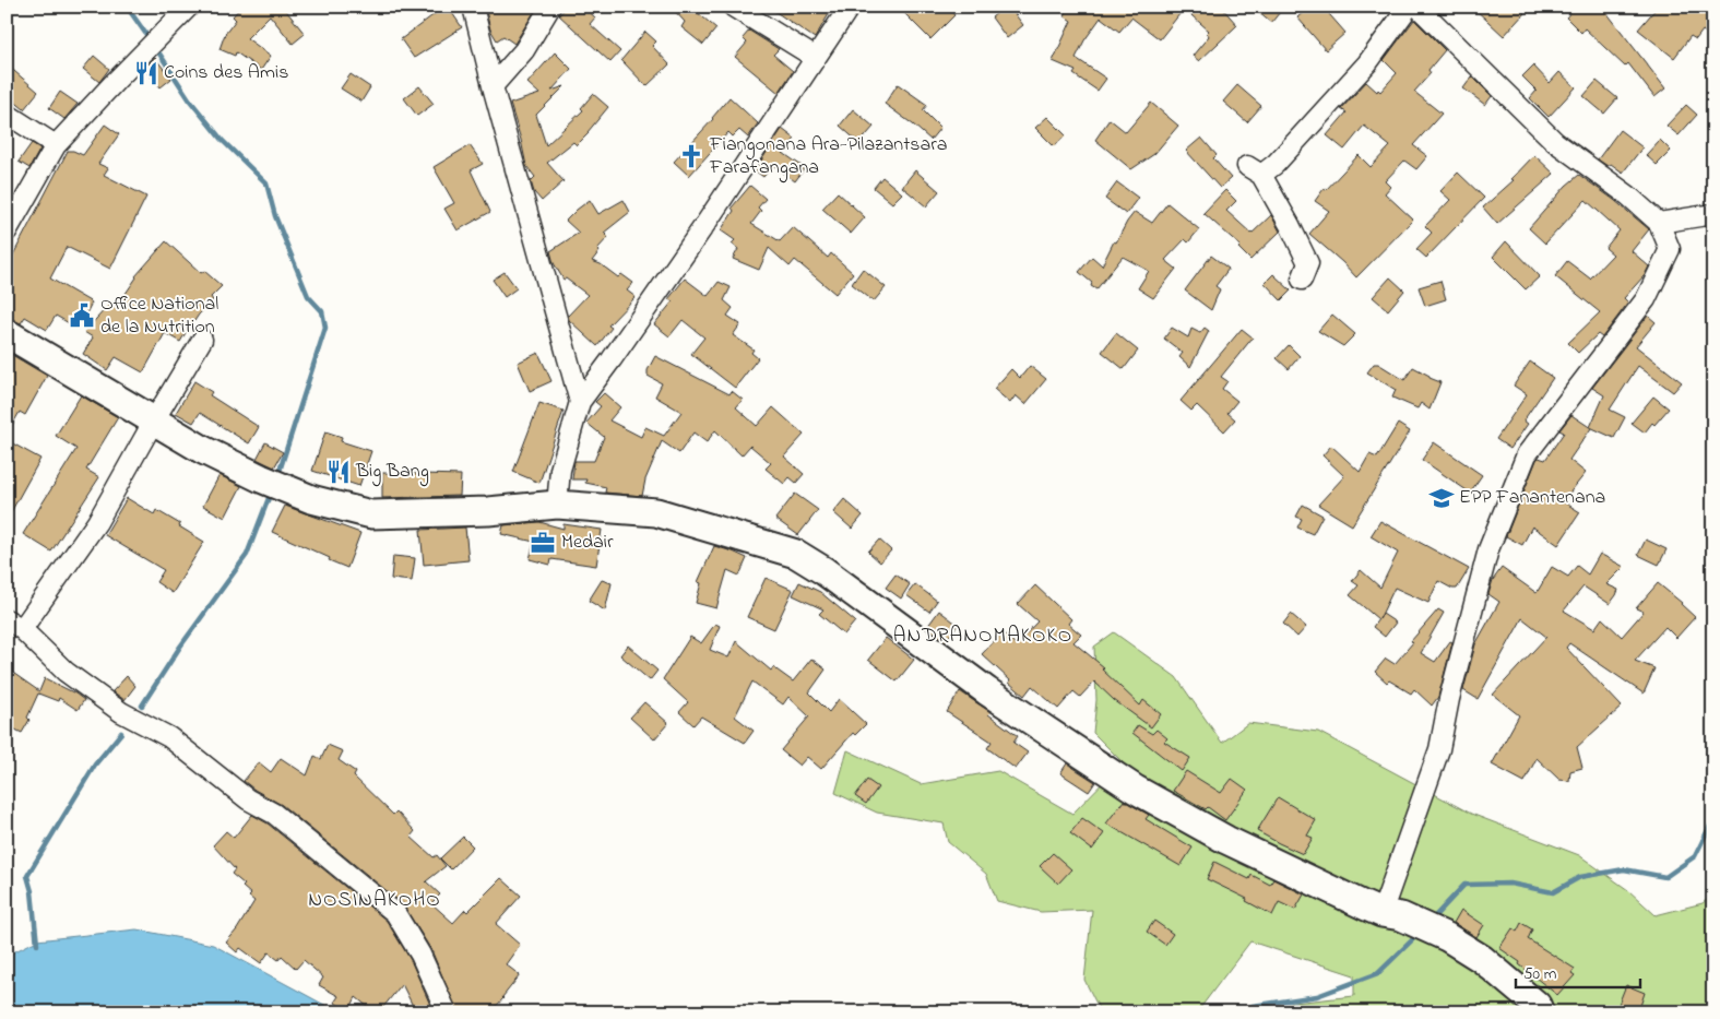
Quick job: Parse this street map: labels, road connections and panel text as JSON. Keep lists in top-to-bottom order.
{
  "districts": ["ANDRANOMAKOKO", "NOSINAKOHO"],
  "places": {
    "restaurant": ["Coins des Amis", "Big Bang"],
    "church": ["Fiangonana Ara-Pilazantsara Farafangana"],
    "public building": ["Office National de la Nutrition"],
    "school or university": ["EPP Fanantenana"],
    "office": ["Medair"]
  },
  "scale_bar": "50 m"
}
